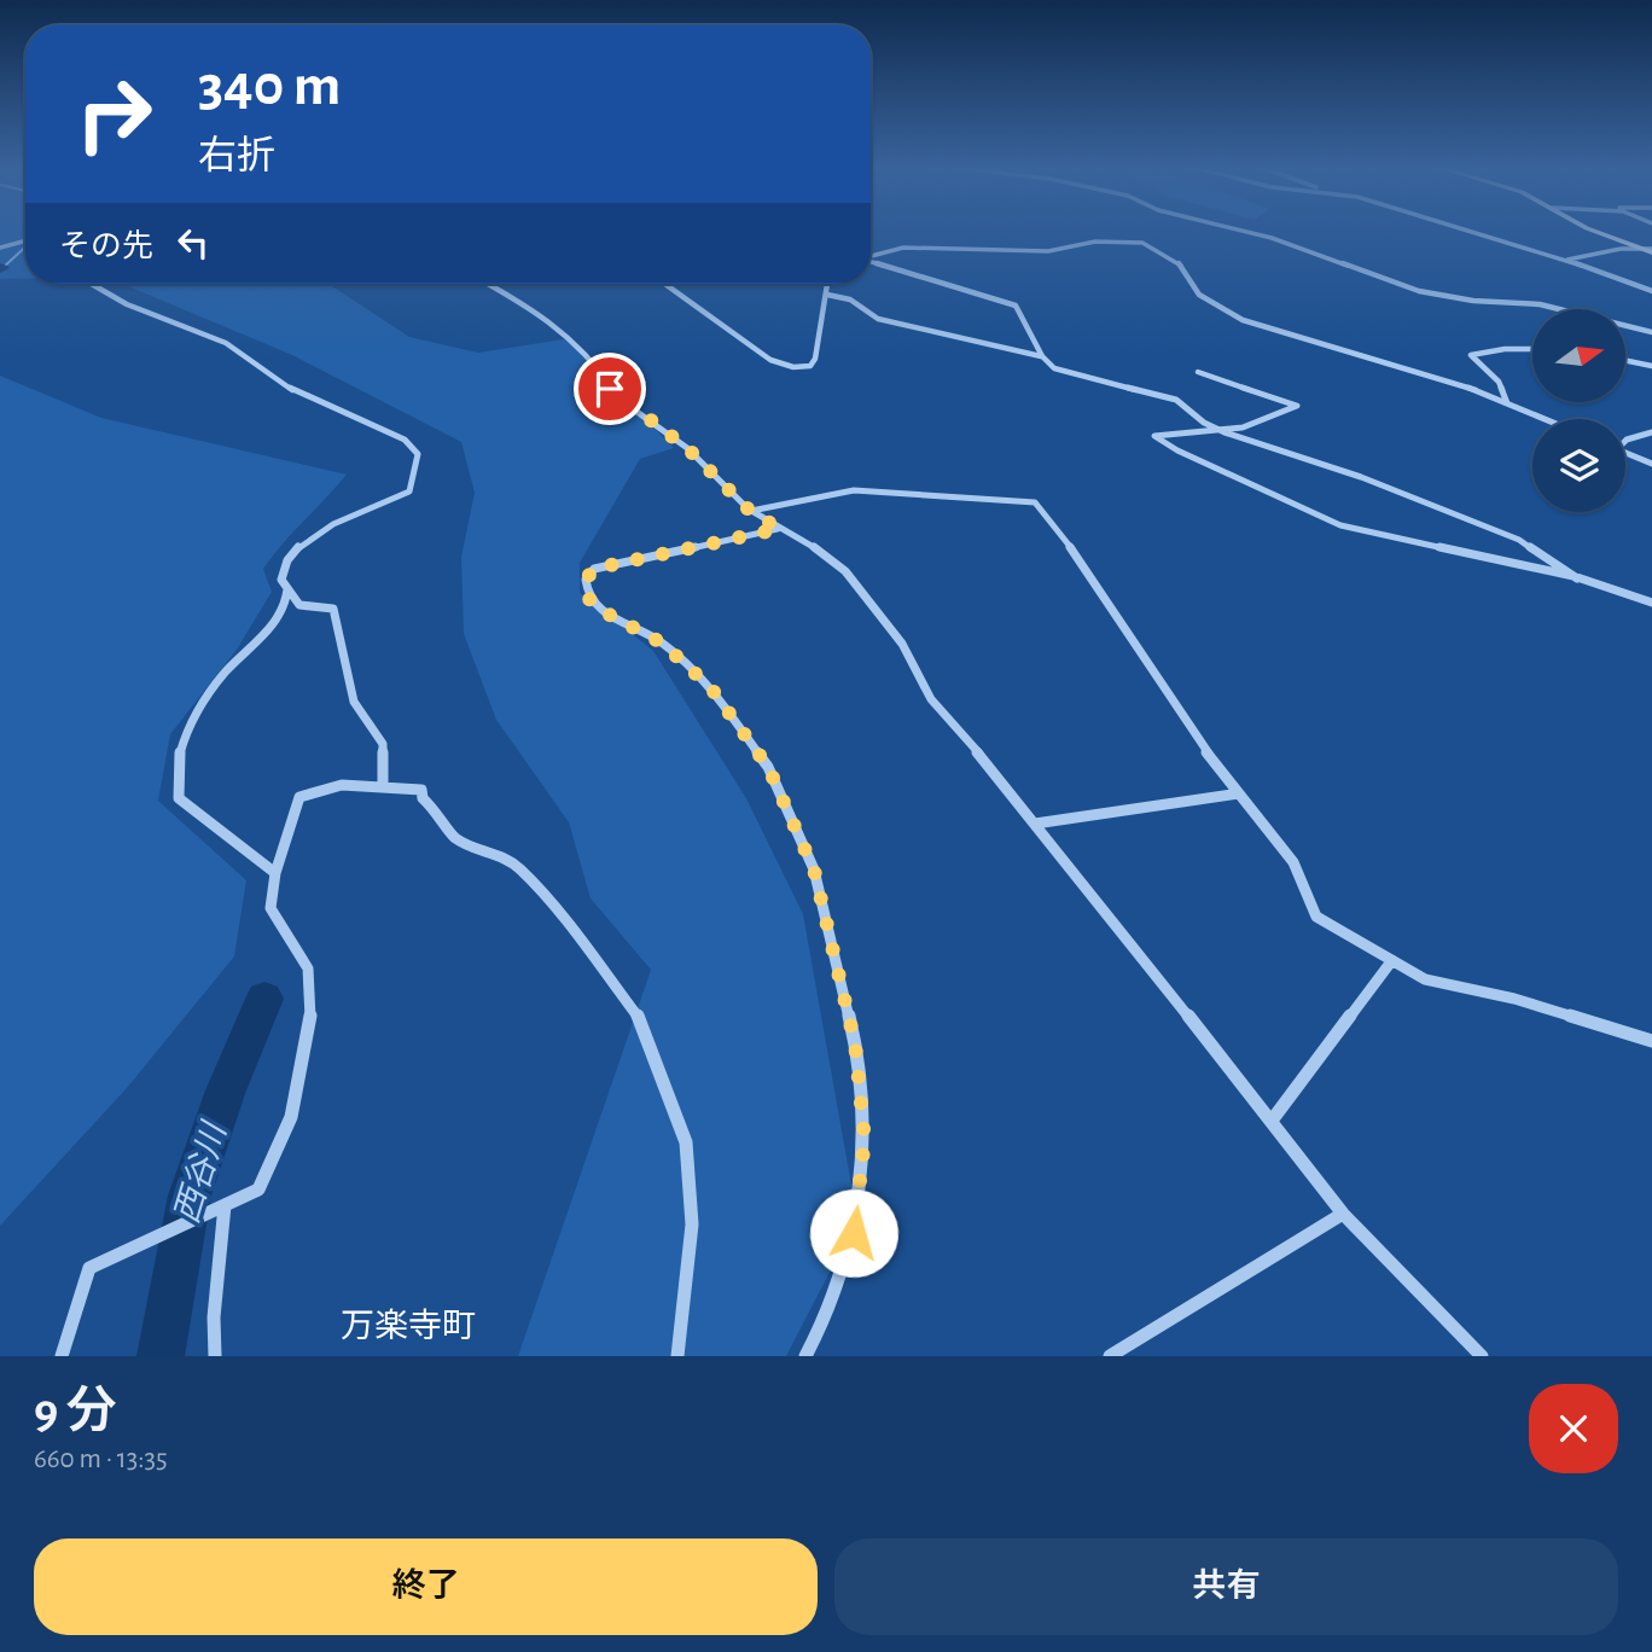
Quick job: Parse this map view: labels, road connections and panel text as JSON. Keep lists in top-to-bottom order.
{
  "districts": ["万楽寺町"],
  "water": ["西谷川"],
  "north": "right",
  "page": {
    "turn": ["340 m", "右折"],
    "then": "その先",
    "heading": ["9 分", "660 m · 13:35"],
    "buttons": ["終了", "共有"]
  }
}
